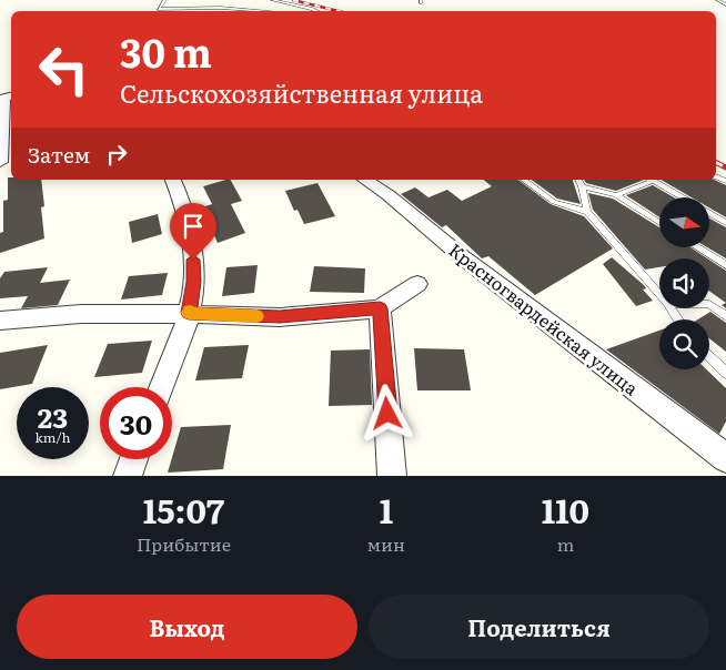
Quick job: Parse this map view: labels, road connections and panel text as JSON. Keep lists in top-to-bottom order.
{
  "streets": {
    "street": ["Красногвардейская улица"]
  },
  "north": "right",
  "page": {
    "turn": ["30 m", "Сельскохозяйственная улица"],
    "then": "Затем",
    "speed": "23 km/h",
    "limit": "30",
    "eta": [
      "15:07",
      "Прибытие",
      "1",
      "мин",
      "110",
      "m"
    ],
    "buttons": ["Выход", "Поделиться"]
  }
}
